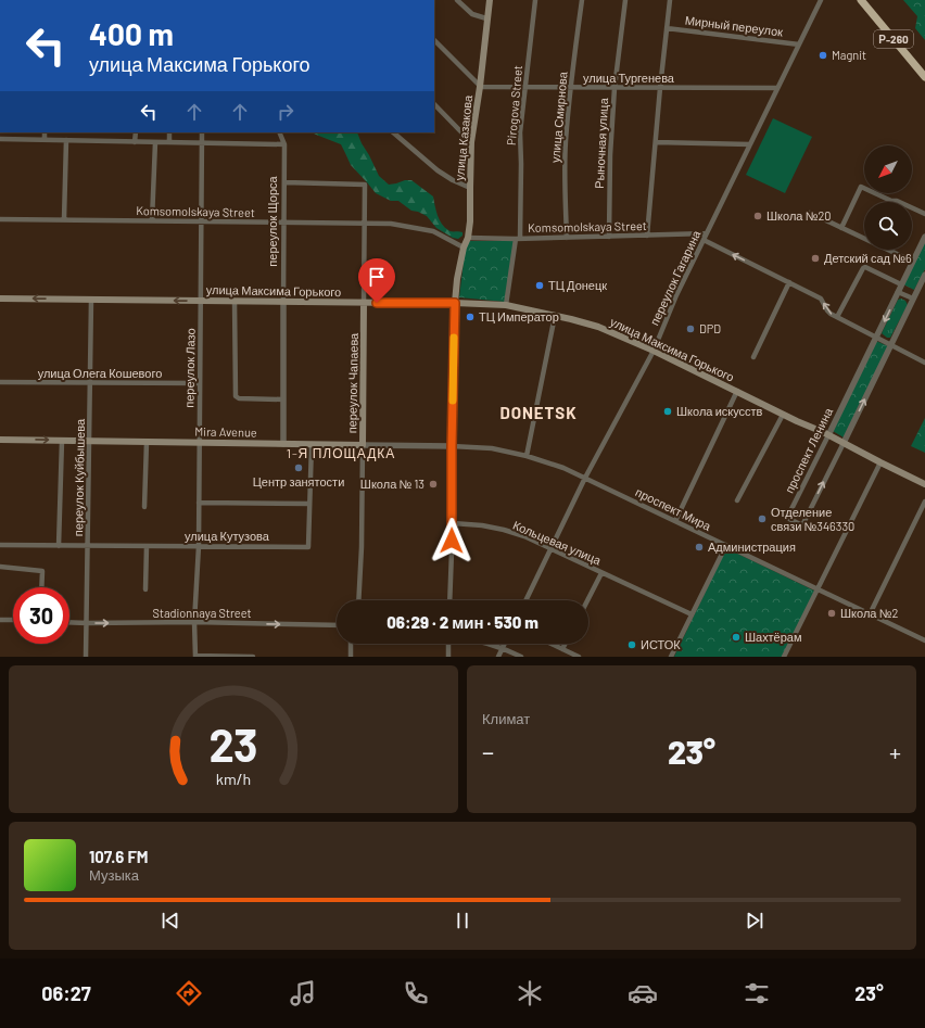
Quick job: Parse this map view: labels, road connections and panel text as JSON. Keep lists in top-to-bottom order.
{
  "streets": {
    "highway": ["Р-260"],
    "main road": [
      "улица Казакова",
      "улица Максима Горького",
      "переулок Чапаева",
      "Mira Avenue"
    ],
    "street": [
      "Мирный переулок",
      "улица Тургенева",
      "Pirogova Street",
      "улица Смирнова",
      "Рыночная улица",
      "Komsomolskaya Street",
      "переулок Щорса",
      "переулок Гагарина",
      "переулок Лазо",
      "улица Олега Кошевого",
      "проспект Ленина",
      "переулок Куйбышева",
      "проспект Мира",
      "улица Кутузова",
      "Кольцевая улица",
      "Stadionnaya Street"
    ]
  },
  "crossings": [
    ["Мирный переулок", "переулок Гагарина"],
    ["улица Тургенева", "Pirogova Street"],
    ["улица Тургенева", "улица Смирнова"],
    ["улица Тургенева", "улица Казакова"],
    ["улица Тургенева", "Рыночная улица"],
    ["улица Тургенева", "переулок Гагарина"],
    ["Pirogova Street", "Komsomolskaya Street"],
    ["Pirogova Street", "улица Максима Горького"],
    ["улица Смирнова", "Komsomolskaya Street"],
    ["улица Казакова", "Komsomolskaya Street"],
    ["улица Казакова", "улица Максима Горького"],
    ["Рыночная улица", "Komsomolskaya Street"],
    ["Komsomolskaya Street", "переулок Щорса"],
    ["Komsomolskaya Street", "переулок Гагарина"],
    ["Komsomolskaya Street", "переулок Лазо"],
    ["Komsomolskaya Street", "переулок Чапаева"],
    ["переулок Щорса", "улица Максима Горького"],
    ["переулок Щорса", "переулок Чапаева"],
    ["переулок Щорса", "Mira Avenue"],
    ["переулок Гагарина", "улица Максима Горького"],
    ["переулок Гагарина", "проспект Мира"],
    ["переулок Гагарина", "Кольцевая улица"],
    ["улица Максима Горького", "переулок Лазо"],
    ["улица Максима Горького", "переулок Чапаева"],
    ["улица Максима Горького", "проспект Ленина"],
    ["улица Максима Горького", "переулок Куйбышева"],
    ["переулок Лазо", "улица Олега Кошевого"],
    ["переулок Лазо", "Mira Avenue"],
    ["переулок Лазо", "улица Кутузова"],
    ["переулок Лазо", "Stadionnaya Street"],
    ["улица Олега Кошевого", "переулок Куйбышева"],
    ["переулок Чапаева", "Mira Avenue"],
    ["Mira Avenue", "переулок Куйбышева"],
    ["Mira Avenue", "проспект Мира"],
    ["переулок Куйбышева", "улица Кутузова"],
    ["переулок Куйбышева", "Stadionnaya Street"]
  ],
  "one_way": ["Stadionnaya Street"],
  "districts": ["DONETSK", "1-Я ПЛОЩАДКА"],
  "places": [
    "Magnit",
    "Школа №20",
    "Детский сад №6",
    "ТЦ Донецк",
    "ТЦ Император",
    "DPD",
    "Школа искусств",
    "Центр занятости",
    "Школа № 13",
    "Отделение связи №346330",
    "Администрация",
    "Школа №2",
    "Шахтёрам",
    "ИСТОК"
  ],
  "north": "bottom left",
  "page": {
    "turn": ["400 m", "улица Максима Горького"],
    "limit": "30",
    "trip": "06:29 · 2 мин · 530 m",
    "tile": "Климат",
    "heat": ["−", "23°", "+"],
    "song": ["107.6 FM", "Музыка"],
    "tabs": ["06:27", "23°"],
    "gauge": ["23", "km/h"]
  }
}
